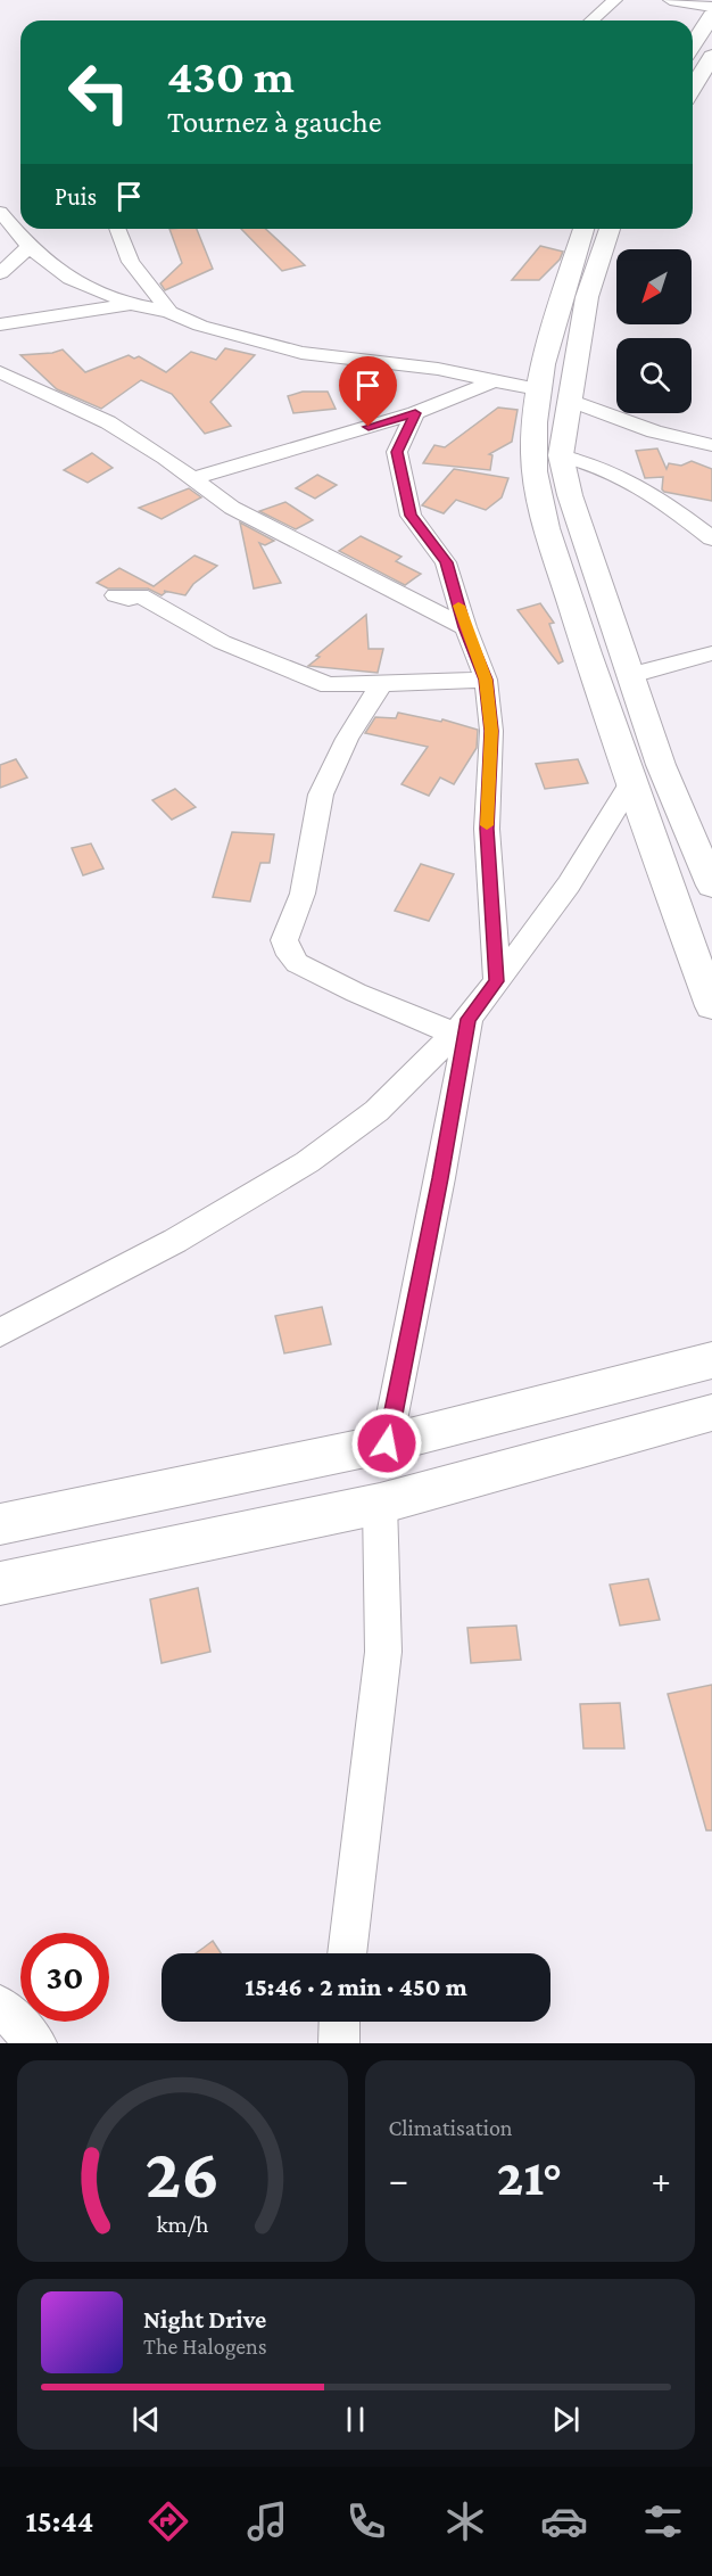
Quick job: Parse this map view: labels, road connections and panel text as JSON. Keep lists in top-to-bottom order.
{
  "north": "bottom left",
  "page": {
    "turn": ["430 m", "Tournez à gauche"],
    "then": "Puis",
    "limit": "30",
    "trip": "15:46 · 2 min · 450 m",
    "tile": "Climatisation",
    "heat": ["−", "21°", "+"],
    "song": ["Night Drive", "The Halogens"],
    "tabs": "15:44",
    "gauge": ["26", "km/h"]
  }
}
